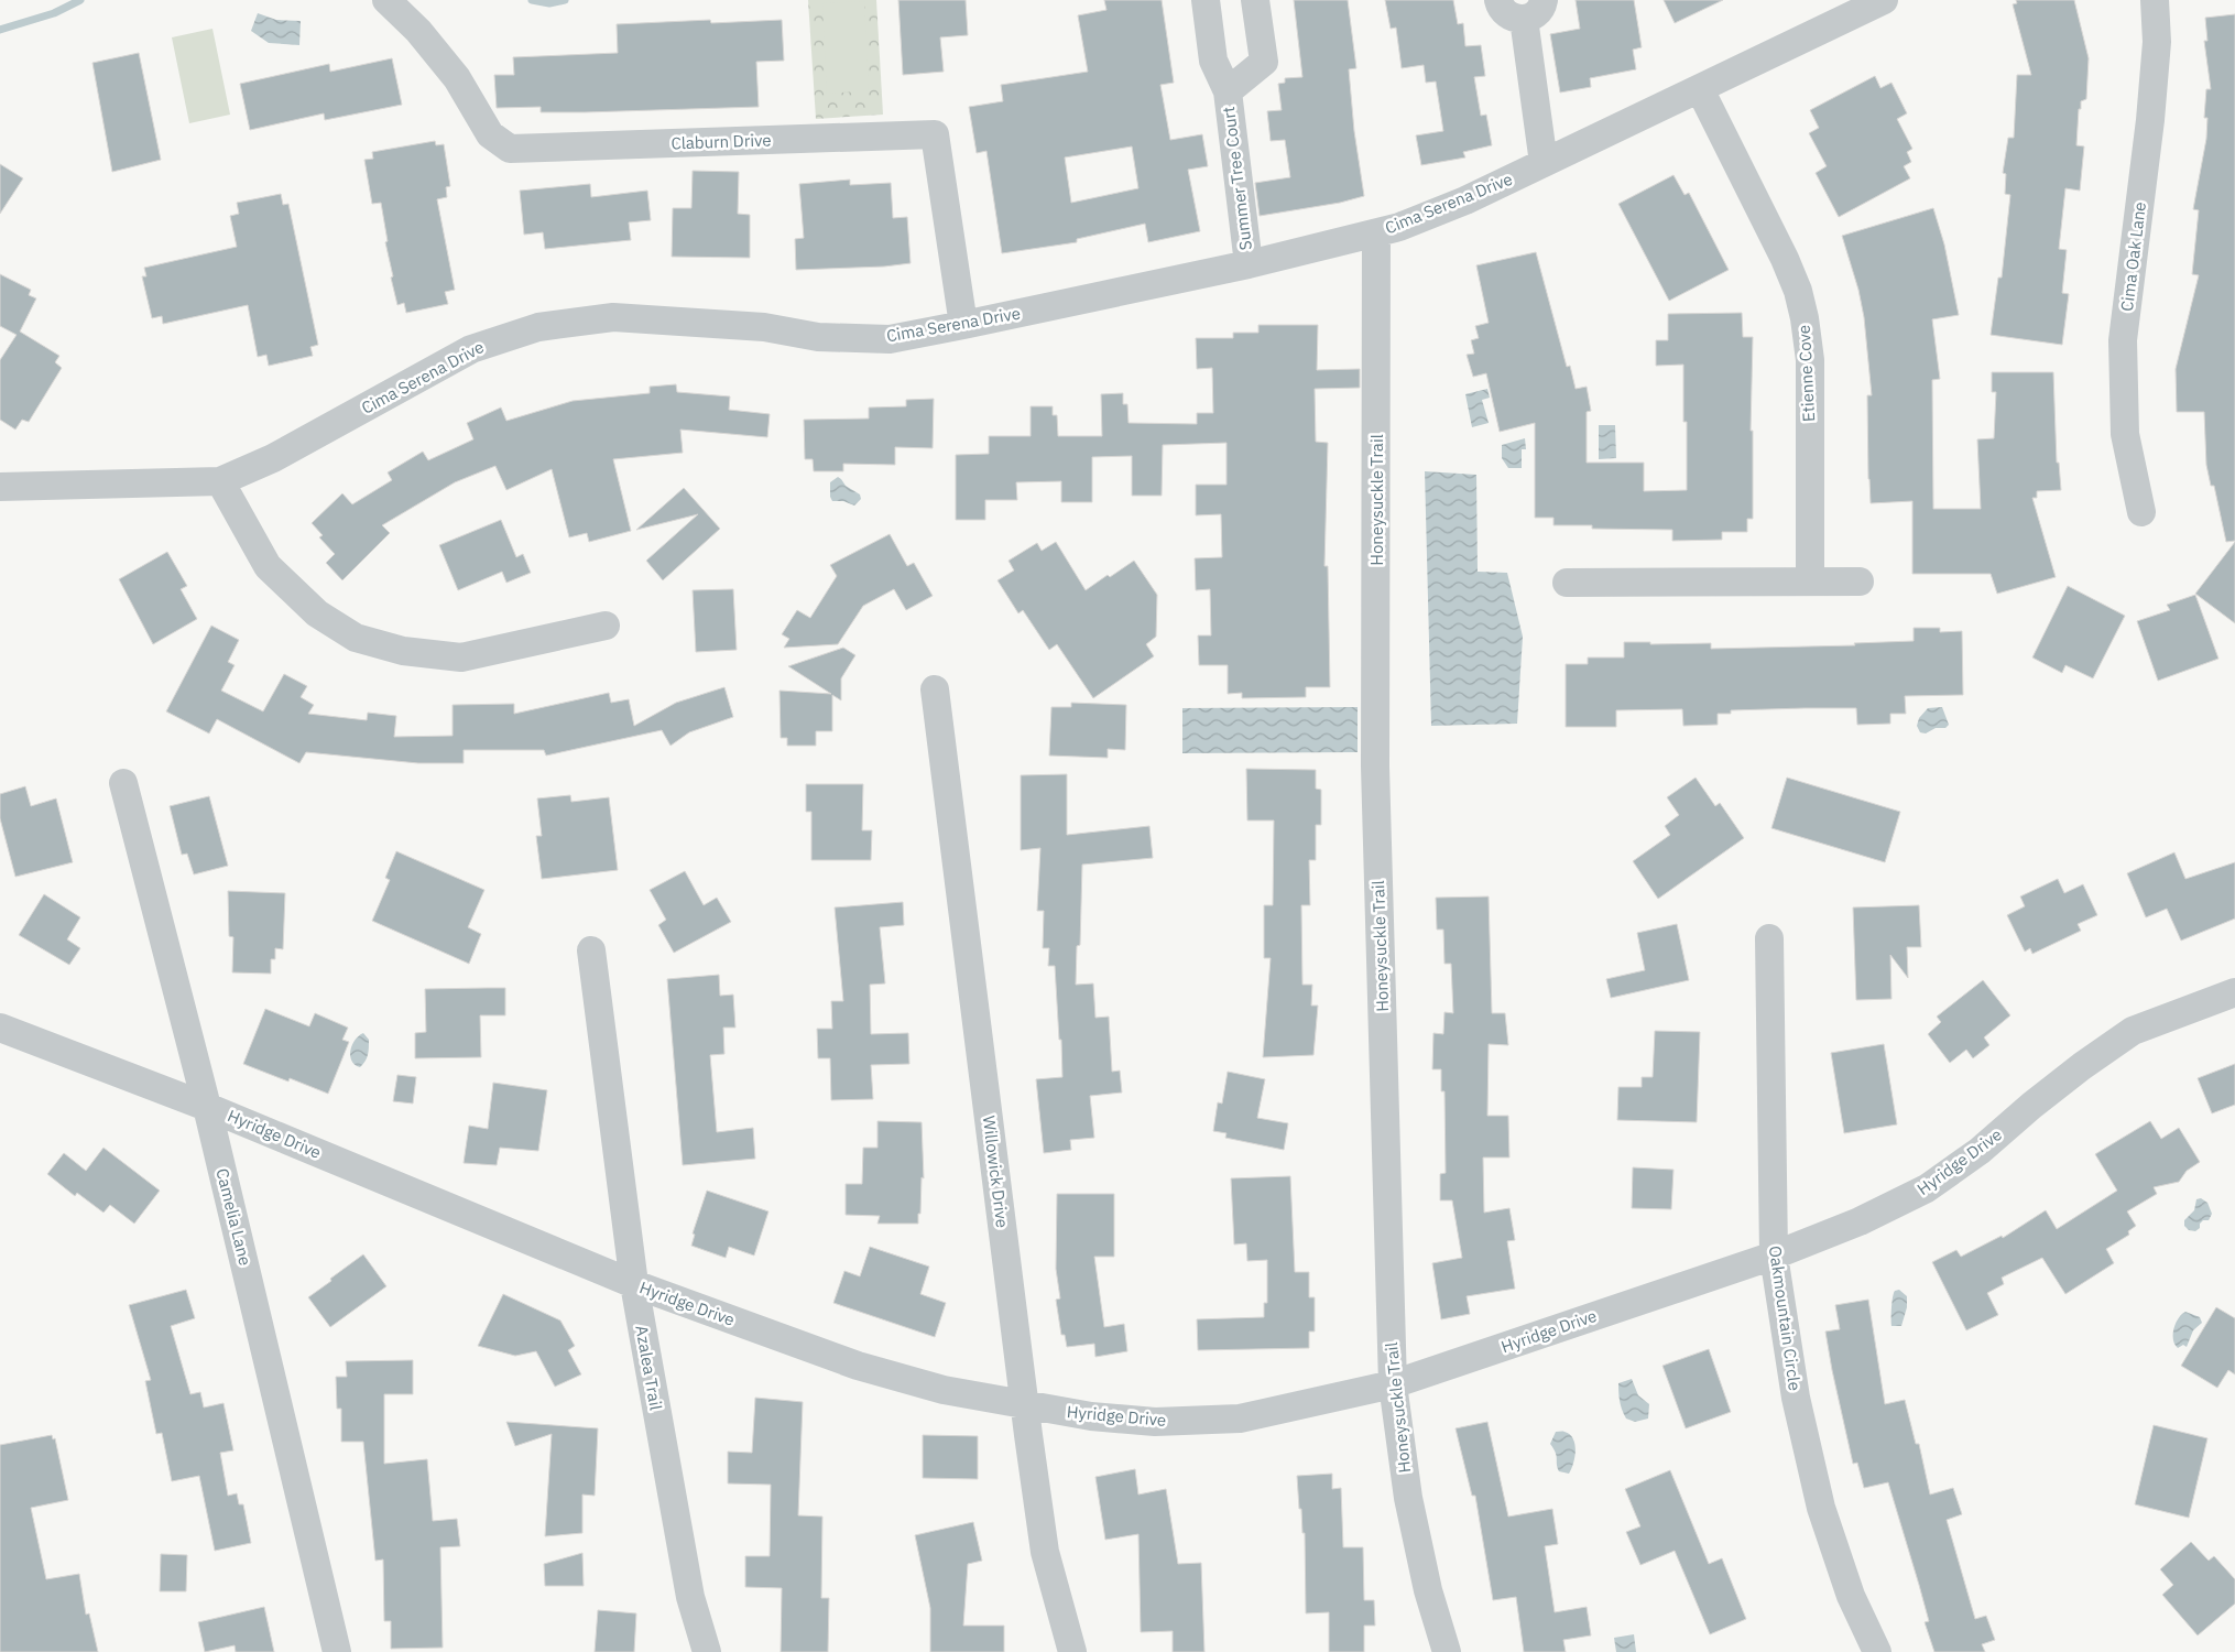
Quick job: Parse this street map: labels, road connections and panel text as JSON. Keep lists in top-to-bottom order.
{
  "streets": {
    "street": [
      "Claburn Drive",
      "Summer Tree Court",
      "Cima Serena Drive",
      "Cima Oak Lane",
      "Etienne Cove",
      "Honeysuckle Trail",
      "Hyridge Drive",
      "Willowick Drive",
      "Camelia Lane",
      "Oakmountain Circle",
      "Azalea Trail"
    ]
  },
  "crossings": [
    ["Claburn Drive", "Cima Serena Drive"],
    ["Summer Tree Court", "Cima Serena Drive"],
    ["Cima Serena Drive", "Etienne Cove"],
    ["Cima Serena Drive", "Honeysuckle Trail"],
    ["Honeysuckle Trail", "Hyridge Drive"],
    ["Hyridge Drive", "Willowick Drive"],
    ["Hyridge Drive", "Camelia Lane"],
    ["Hyridge Drive", "Oakmountain Circle"],
    ["Hyridge Drive", "Azalea Trail"]
  ]
}
